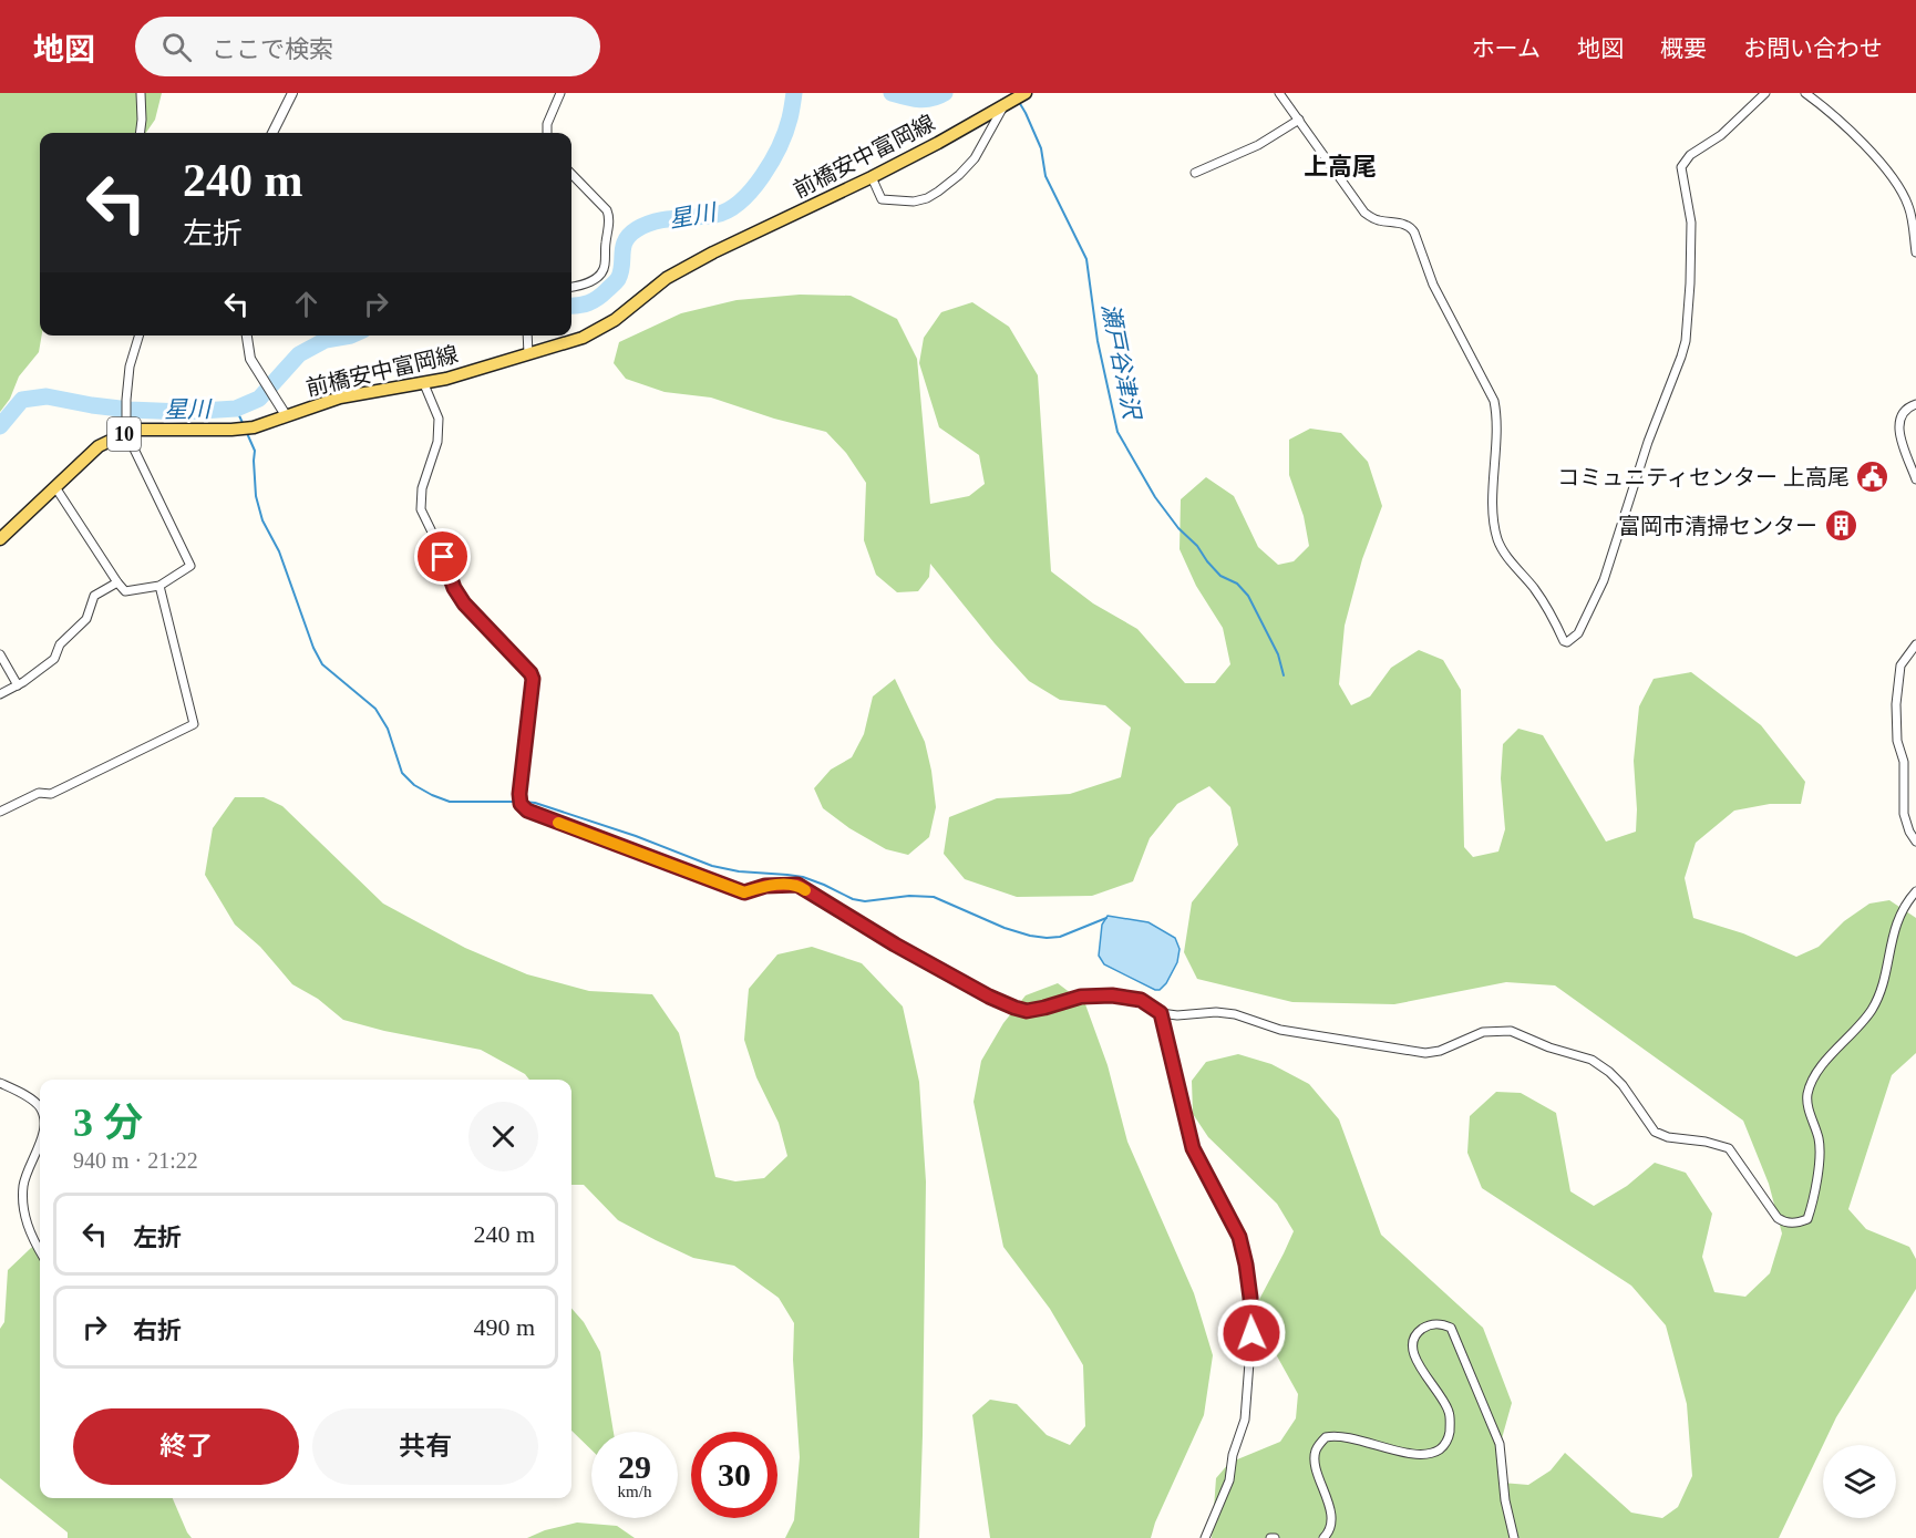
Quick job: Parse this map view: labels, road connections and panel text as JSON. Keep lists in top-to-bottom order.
{
  "streets": {
    "main road": ["前橋安中富岡線", "10"]
  },
  "districts": ["上高尾"],
  "water": ["星川", "瀬戸谷津沢"],
  "places": {
    "public building": ["コミュニティセンター 上高尾"],
    "building": ["富岡市清掃センター"]
  },
  "page": {
    "header": "地図",
    "search": "ここで検索",
    "nav": [
      "ホーム",
      "地図",
      "概要",
      "お問い合わせ"
    ],
    "turn": ["240 m", "左折"],
    "heading": ["3 分", "940 m · 21:22"],
    "list": [
      {
        "name": "左折",
        "value": "240 m"
      },
      {
        "name": "右折",
        "value": "490 m"
      }
    ],
    "buttons": ["終了", "共有"],
    "speed": "29 km/h",
    "limit": "30"
  }
}
